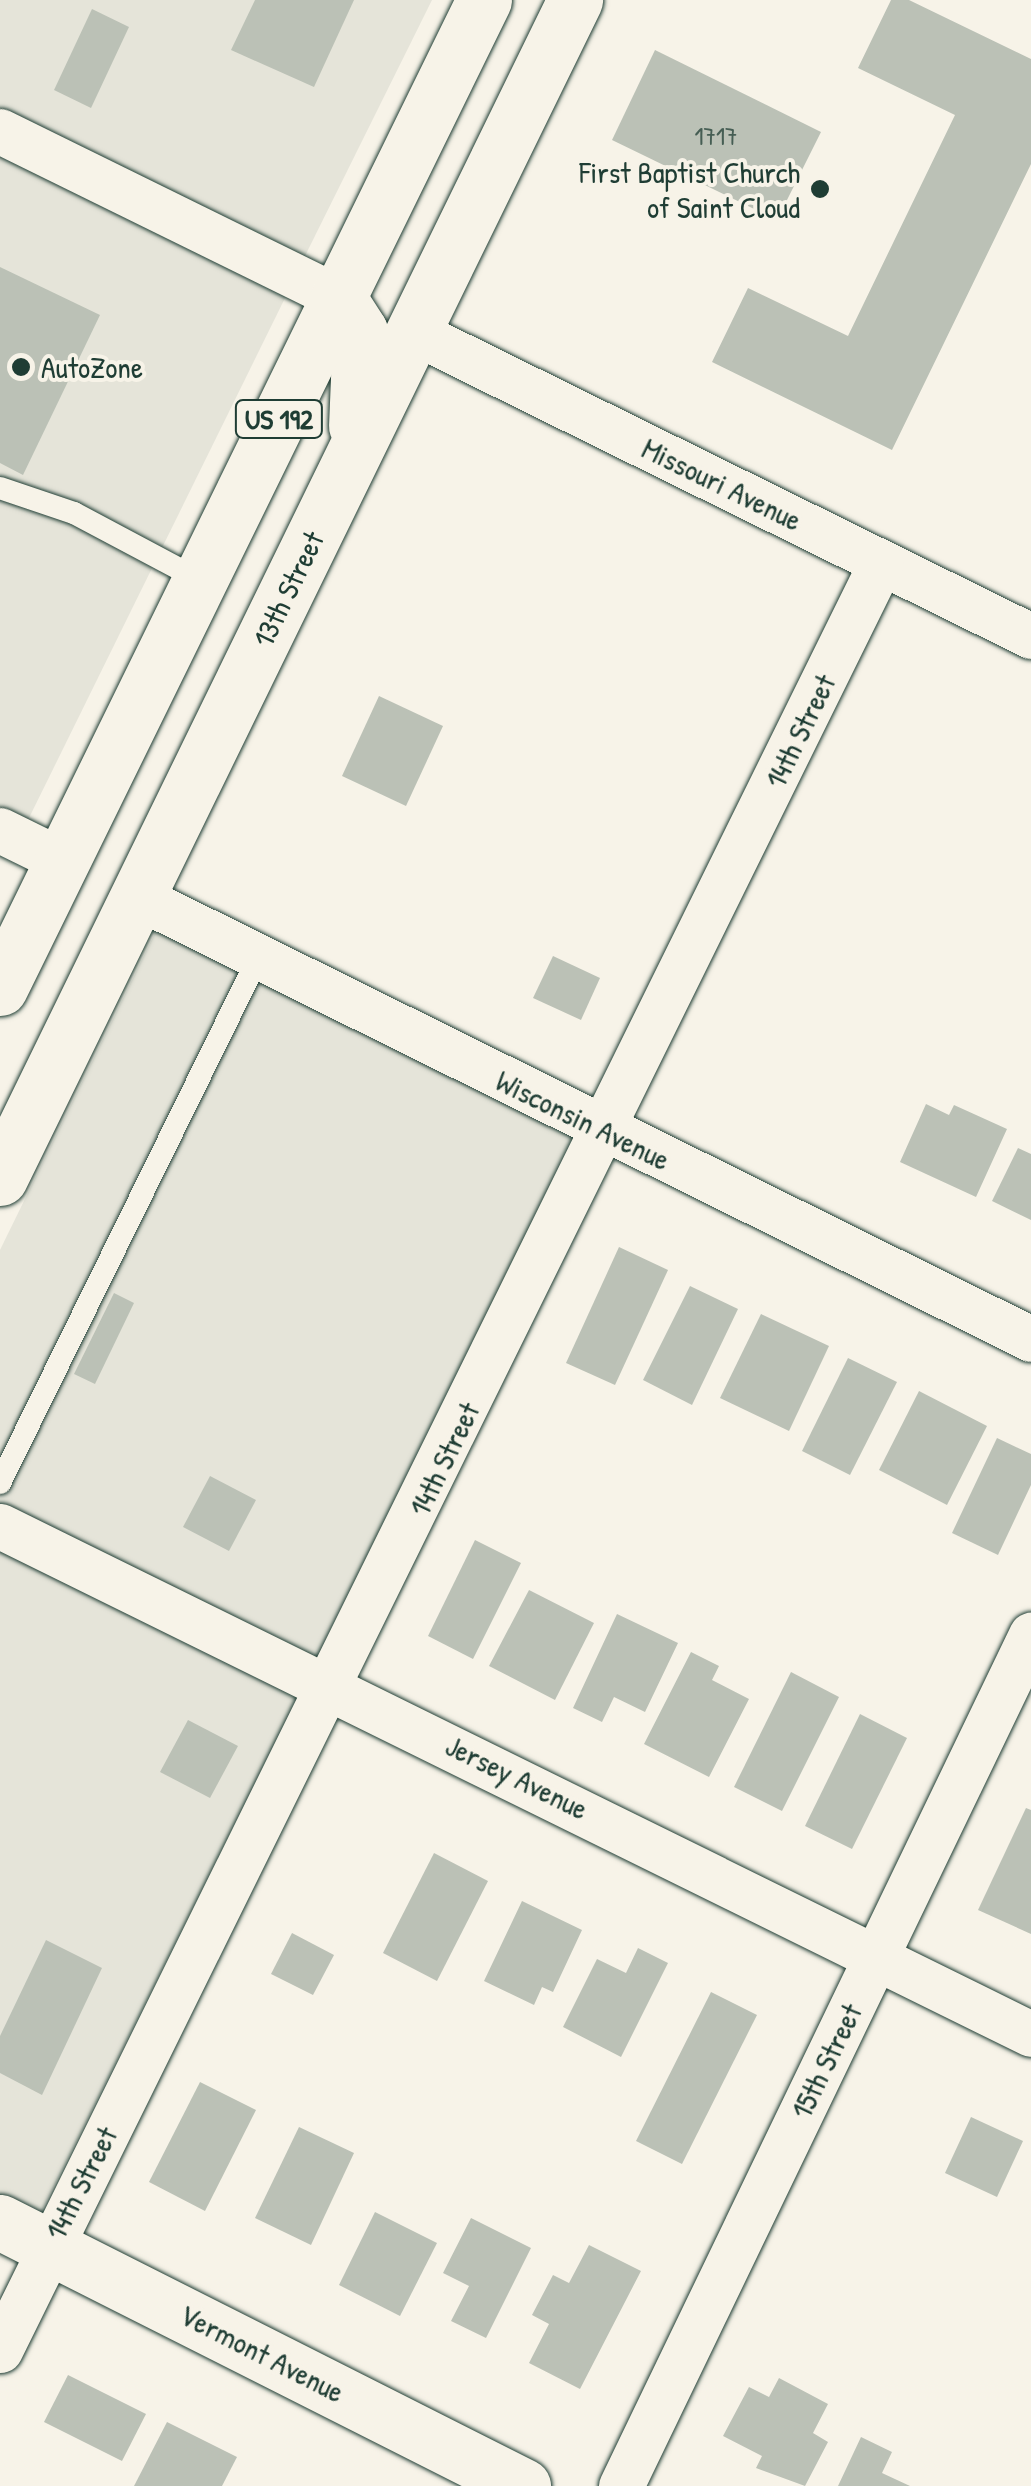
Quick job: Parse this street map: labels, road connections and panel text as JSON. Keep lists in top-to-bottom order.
{
  "streets": {
    "main road": ["US 192", "13th Street", "Vermont Avenue"],
    "street": [
      "Missouri Avenue",
      "14th Street",
      "Wisconsin Avenue",
      "Jersey Avenue",
      "15th Street"
    ]
  },
  "crossings": [
    ["Missouri Avenue", "13th Street"],
    ["Missouri Avenue", "14th Street"],
    ["13th Street", "Wisconsin Avenue"],
    ["14th Street", "Wisconsin Avenue"],
    ["14th Street", "Jersey Avenue"],
    ["14th Street", "Vermont Avenue"],
    ["Jersey Avenue", "15th Street"]
  ],
  "places": ["First Baptist Church of Saint Cloud", "AutoZone"],
  "house_numbers": ["1717"]
}
